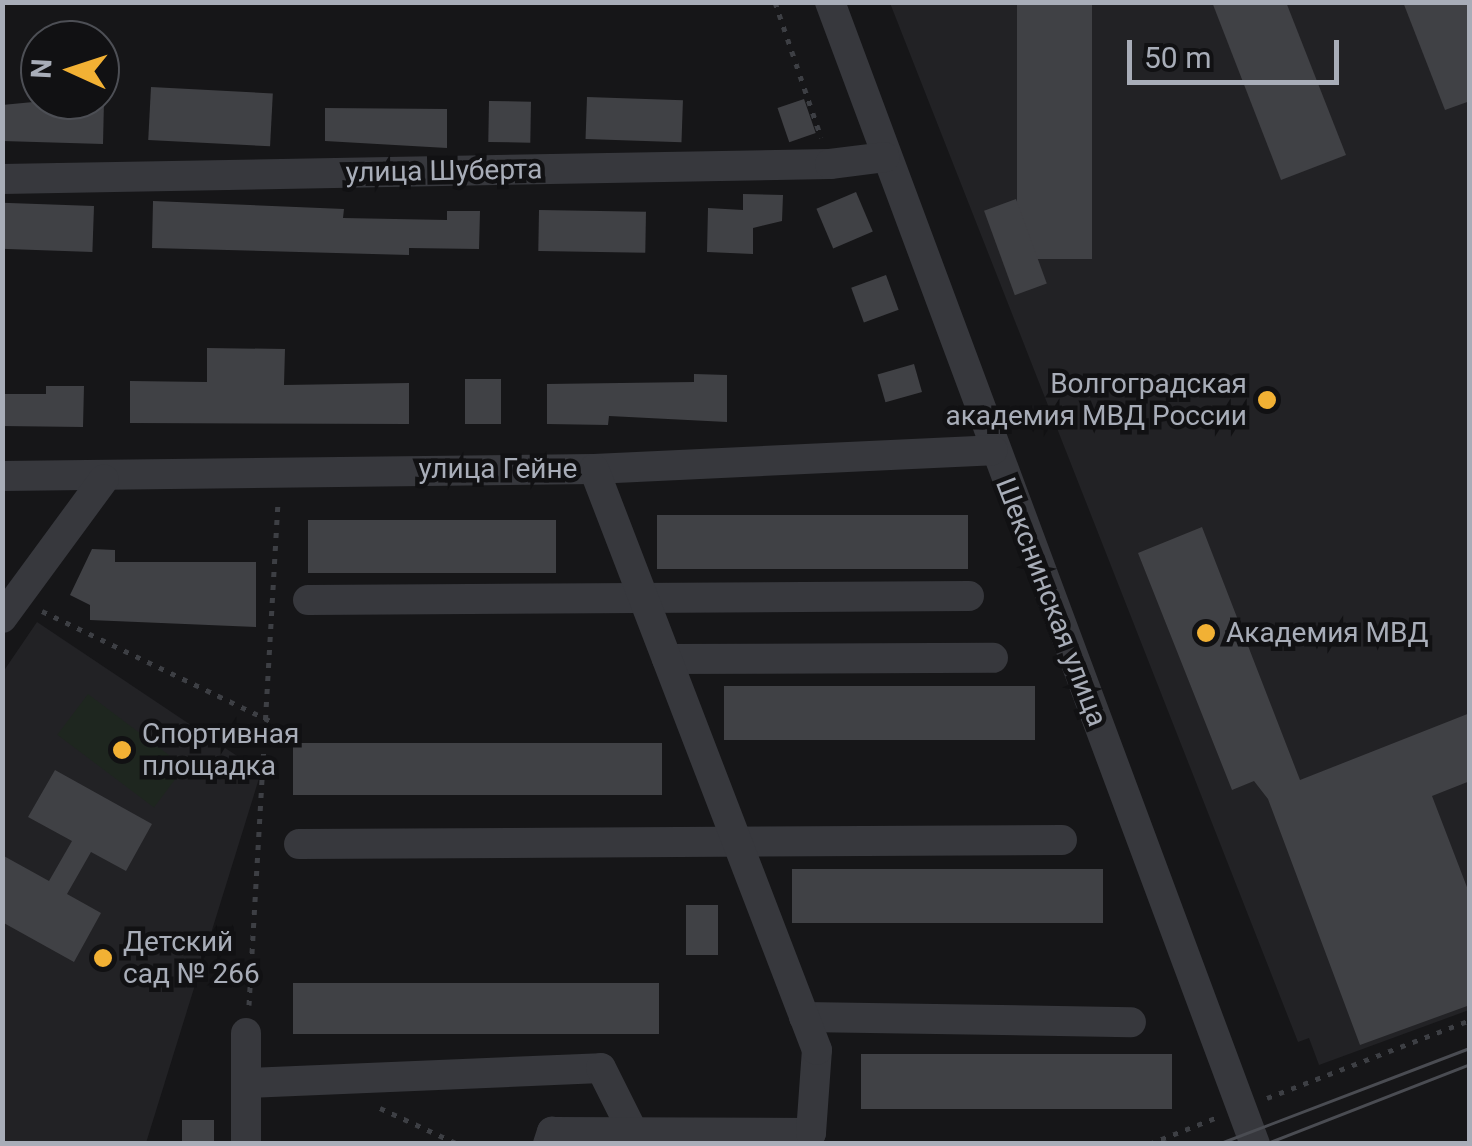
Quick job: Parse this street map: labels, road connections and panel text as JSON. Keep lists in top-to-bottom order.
{
  "streets": {
    "street": ["улица Шуберта", "улица Гейне", "Шекснинская улица"]
  },
  "crossings": [
    ["улица Шуберта", "Шекснинская улица"],
    ["улица Гейне", "Шекснинская улица"]
  ],
  "places": [
    "Волгоградская академия МВД России",
    "Академия МВД",
    "Спортивная площадка",
    "Детский сад № 266"
  ],
  "scale_bar": "50 m",
  "north": "left"
}
